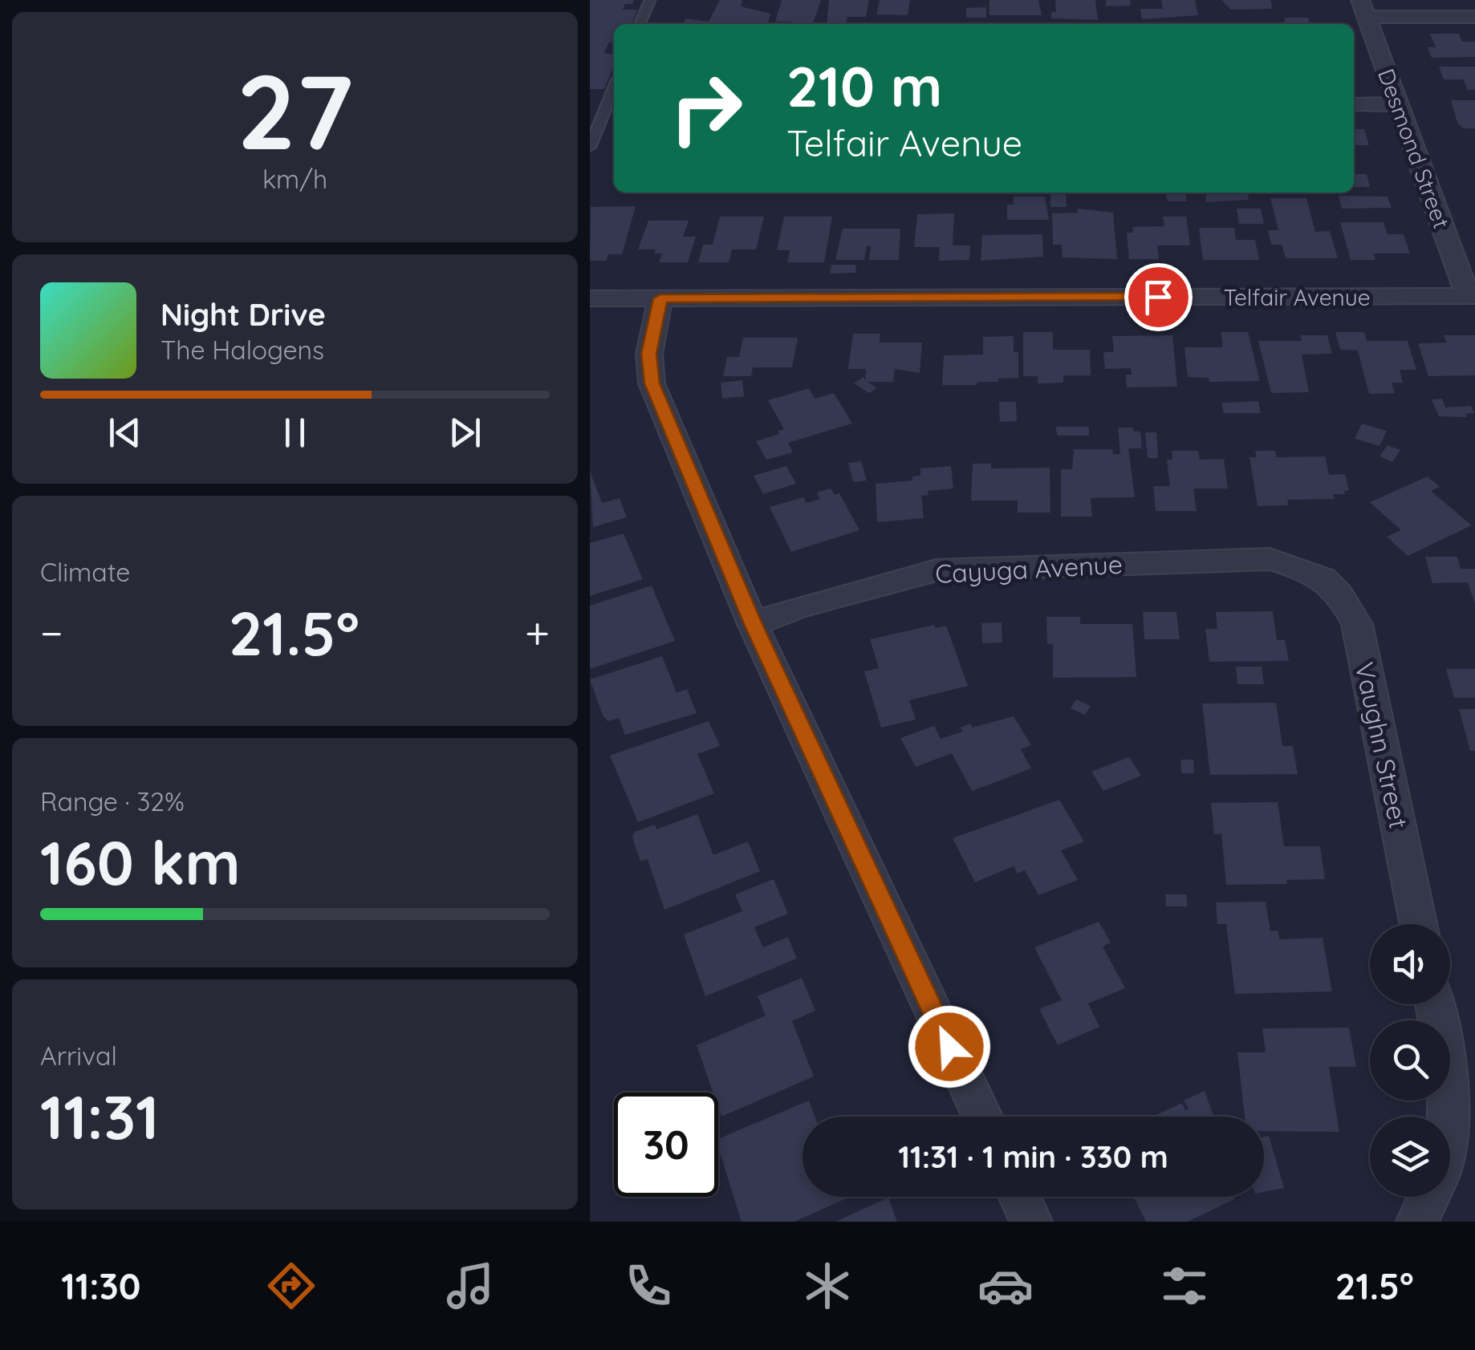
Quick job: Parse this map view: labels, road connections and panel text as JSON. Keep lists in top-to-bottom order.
{
  "streets": {
    "street": [
      "Desmond Street",
      "Telfair Avenue",
      "Cayuga Avenue",
      "Vaughn Street"
    ]
  },
  "crossings": [
    ["Desmond Street", "Telfair Avenue"],
    ["Cayuga Avenue", "Vaughn Street"]
  ],
  "page": {
    "tile": [
      ["27", "km/h"],
      "Climate",
      ["Range · 32%", "160 km"],
      ["Arrival", "11:31"]
    ],
    "turn": ["210 m", "Telfair Avenue"],
    "song": ["Night Drive", "The Halogens"],
    "heat": ["−", "21.5°", "+"],
    "limit": "30",
    "trip": "11:31 · 1 min · 330 m",
    "tabs": ["11:30", "21.5°"]
  }
}
